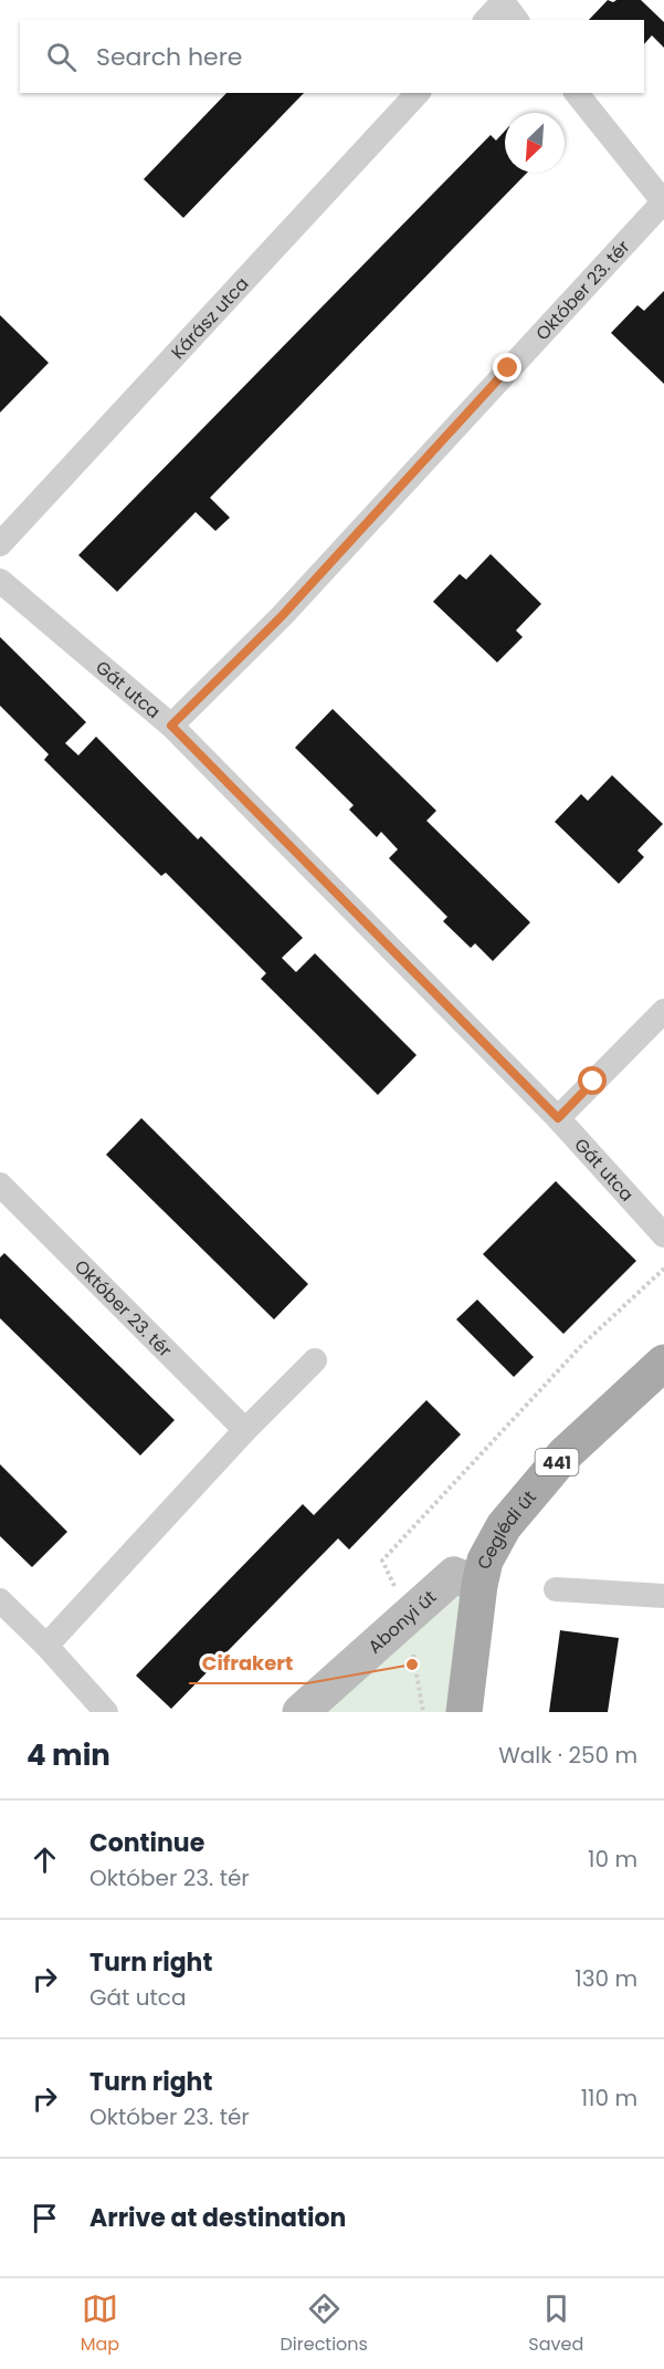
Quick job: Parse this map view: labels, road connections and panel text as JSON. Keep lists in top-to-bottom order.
{
  "streets": {
    "main road": ["441", "Ceglédi út"],
    "street": [
      "Október 23. tér",
      "Kárász utca",
      "Gát utca",
      "Abonyi út"
    ]
  },
  "crossings": [
    ["Október 23. tér", "Gát utca"],
    ["Ceglédi út", "Abonyi út"]
  ],
  "places": ["Cifrakert"],
  "north": "bottom left",
  "page": {
    "search": "Search here",
    "heading": ["4 min", "Walk · 250 m"],
    "list": [
      ["Continue", "Október 23. tér", "10 m"],
      ["Turn right", "Gát utca", "130 m"],
      ["Turn right", "Október 23. tér", "110 m"],
      "Arrive at destination"
    ],
    "nav": ["Map", "Directions", "Saved"]
  }
}
